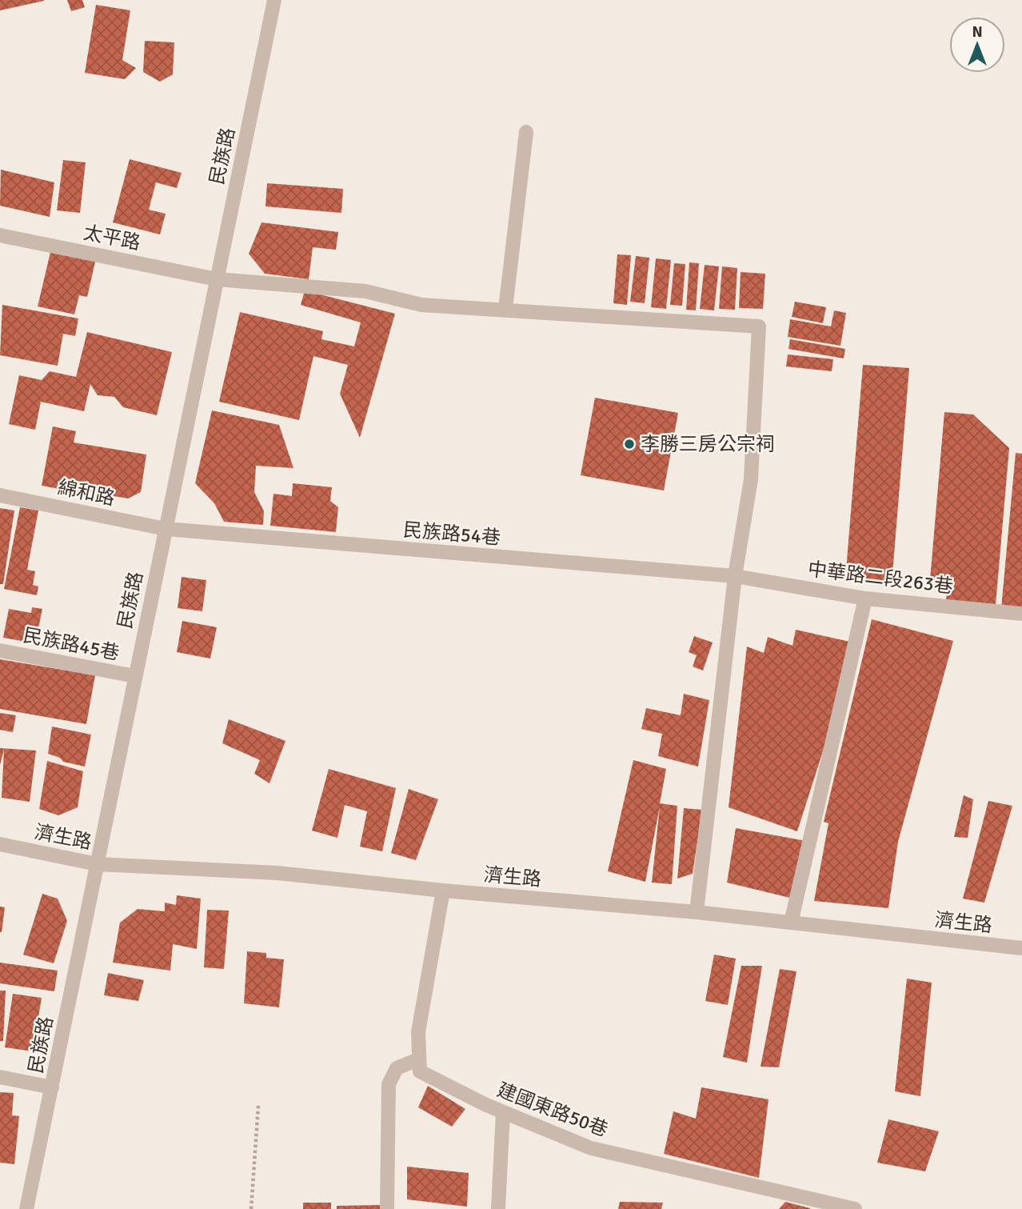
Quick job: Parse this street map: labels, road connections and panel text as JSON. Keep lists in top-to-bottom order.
{
  "streets": {
    "street": [
      "民族路",
      "太平路",
      "綿和路",
      "民族路54巷",
      "中華路二段263巷",
      "民族路45巷",
      "濟生路",
      "建國東路50巷"
    ]
  },
  "crossings": [
    ["民族路", "太平路"],
    ["民族路", "綿和路"],
    ["民族路", "民族路54巷"],
    ["民族路", "民族路45巷"],
    ["民族路", "濟生路"],
    ["太平路", "民族路54巷"],
    ["太平路", "中華路二段263巷"],
    ["綿和路", "民族路54巷"],
    ["民族路54巷", "中華路二段263巷"]
  ],
  "places": ["李勝三房公宗祠"],
  "north": "top"
}
